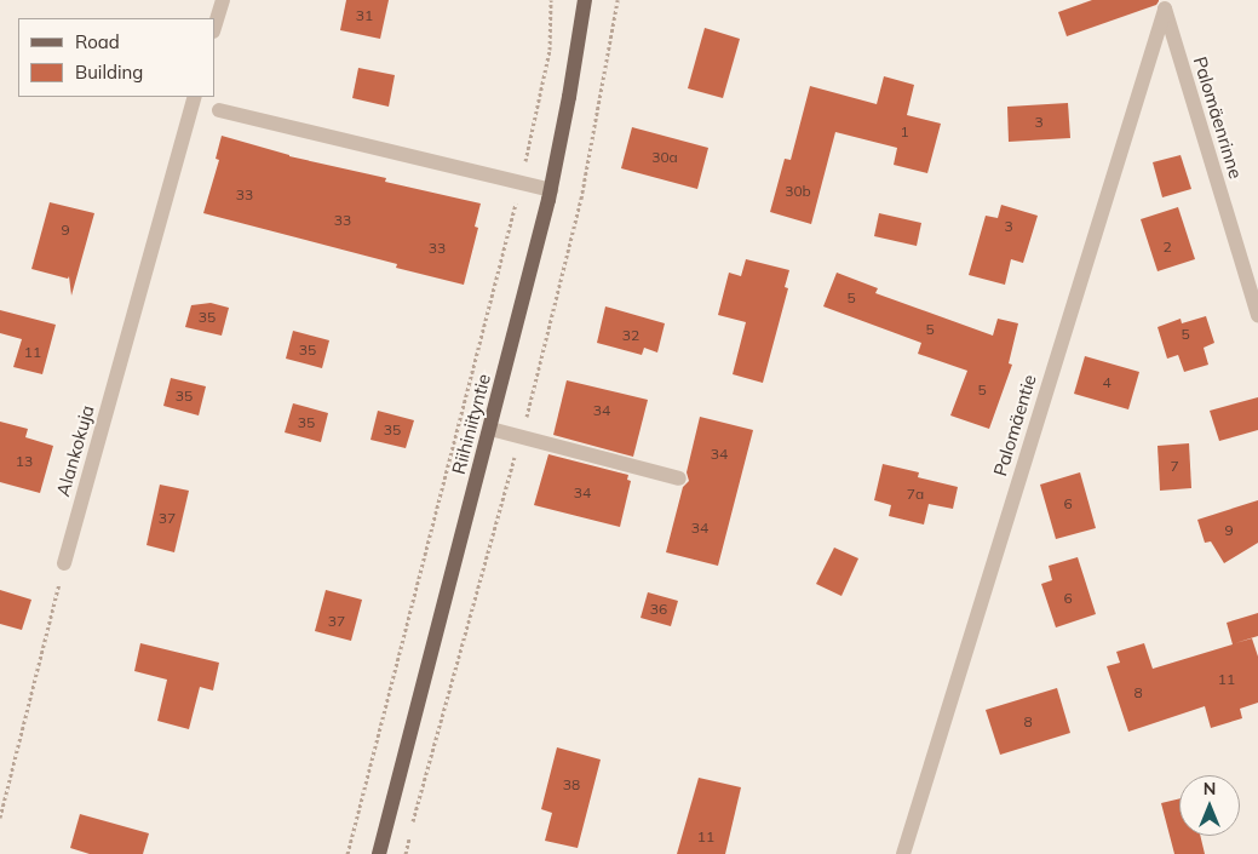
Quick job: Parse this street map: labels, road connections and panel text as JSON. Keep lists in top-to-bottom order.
{
  "streets": {
    "main road": ["Riihiniityntie"],
    "street": ["Palomäenrinne", "Palomäentie", "Alankokuja"]
  },
  "crossings": [
    ["Palomäenrinne", "Palomäentie"]
  ],
  "house_numbers": [
    "31",
    "3",
    "1",
    "30a",
    "30b",
    "33",
    "33",
    "3",
    "9",
    "2",
    "33",
    "5",
    "35",
    "5",
    "5",
    "32",
    "35",
    "11",
    "4",
    "5",
    "35",
    "34",
    "35",
    "35",
    "34",
    "13",
    "7",
    "34",
    "7a",
    "6",
    "37",
    "34",
    "9",
    "6",
    "36",
    "37",
    "11",
    "8",
    "8",
    "38",
    "11"
  ],
  "legend": ["Road", "Building"],
  "north": "top"
}
